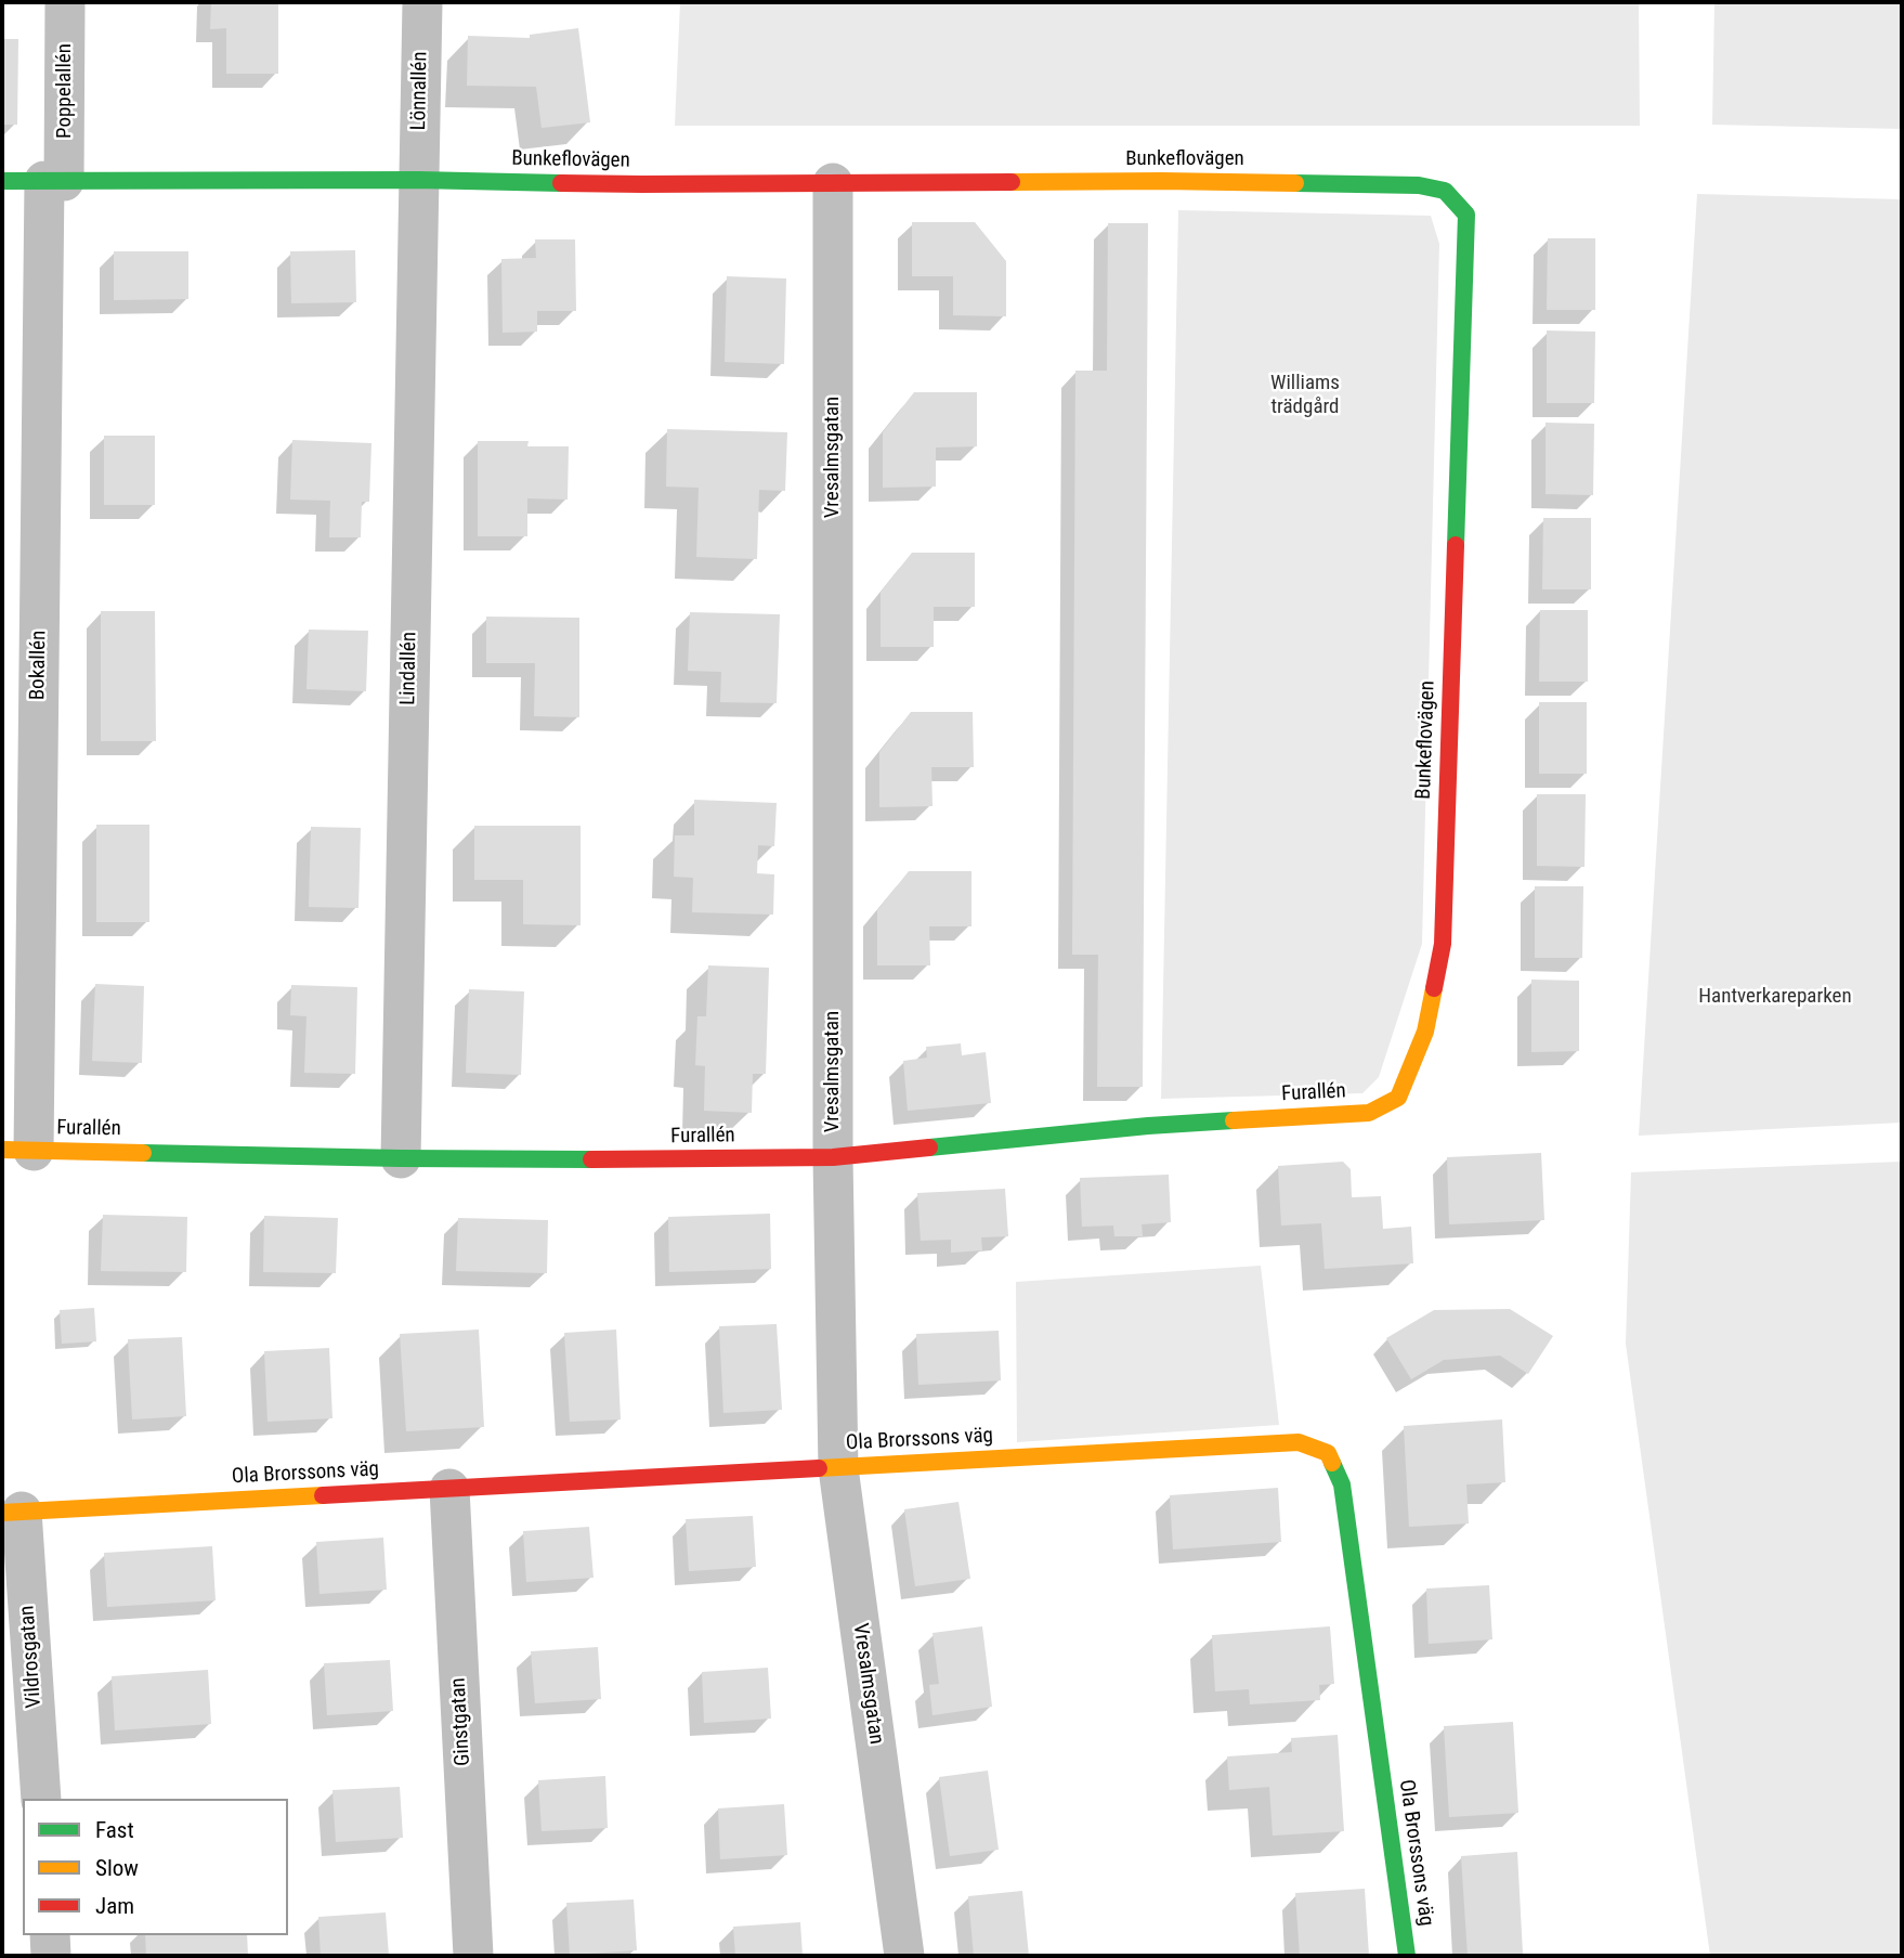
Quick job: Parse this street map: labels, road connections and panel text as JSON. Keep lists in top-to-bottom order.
{
  "streets": {
    "street": [
      "Poppelallén",
      "Lönnallén",
      "Bunkeflovägen",
      "Vresalmsgatan",
      "Bokallén",
      "Lindallén",
      "Furallén",
      "Ola Brorssons väg",
      "Vildrosgatan",
      "Ginstgatan"
    ]
  },
  "crossings": [
    ["Poppelallén", "Bunkeflovägen"],
    ["Poppelallén", "Bokallén"],
    ["Lönnallén", "Bunkeflovägen"],
    ["Lönnallén", "Lindallén"],
    ["Bunkeflovägen", "Vresalmsgatan"],
    ["Bunkeflovägen", "Bokallén"],
    ["Bunkeflovägen", "Lindallén"],
    ["Bunkeflovägen", "Furallén"],
    ["Vresalmsgatan", "Furallén"],
    ["Vresalmsgatan", "Ola Brorssons väg"],
    ["Bokallén", "Furallén"],
    ["Lindallén", "Furallén"],
    ["Ola Brorssons väg", "Vildrosgatan"],
    ["Ola Brorssons väg", "Ginstgatan"]
  ],
  "parks": ["Williams trädgård", "Hantverkareparken"],
  "legend": ["Fast", "Slow", "Jam"]
}
